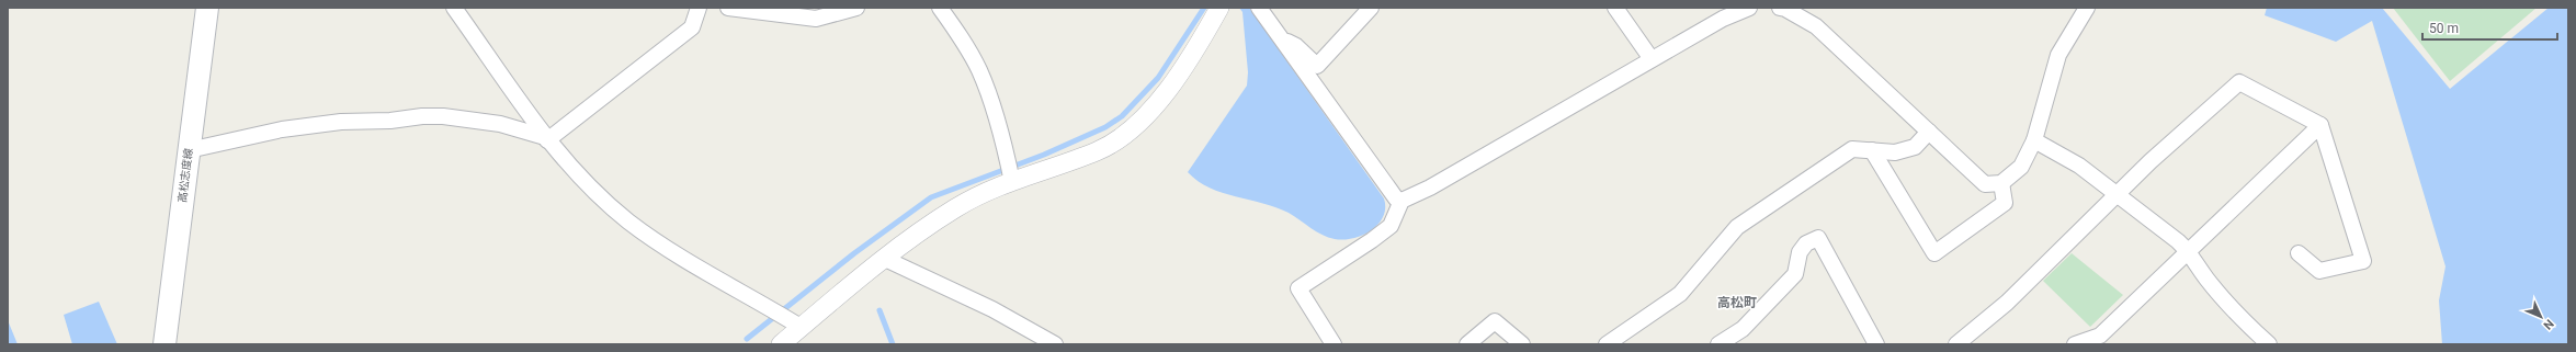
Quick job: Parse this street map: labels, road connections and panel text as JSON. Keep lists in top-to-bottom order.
{
  "streets": {
    "main road": ["高松志度線"]
  },
  "districts": ["高松町"],
  "scale_bar": "50 m",
  "north": "bottom right"
}
